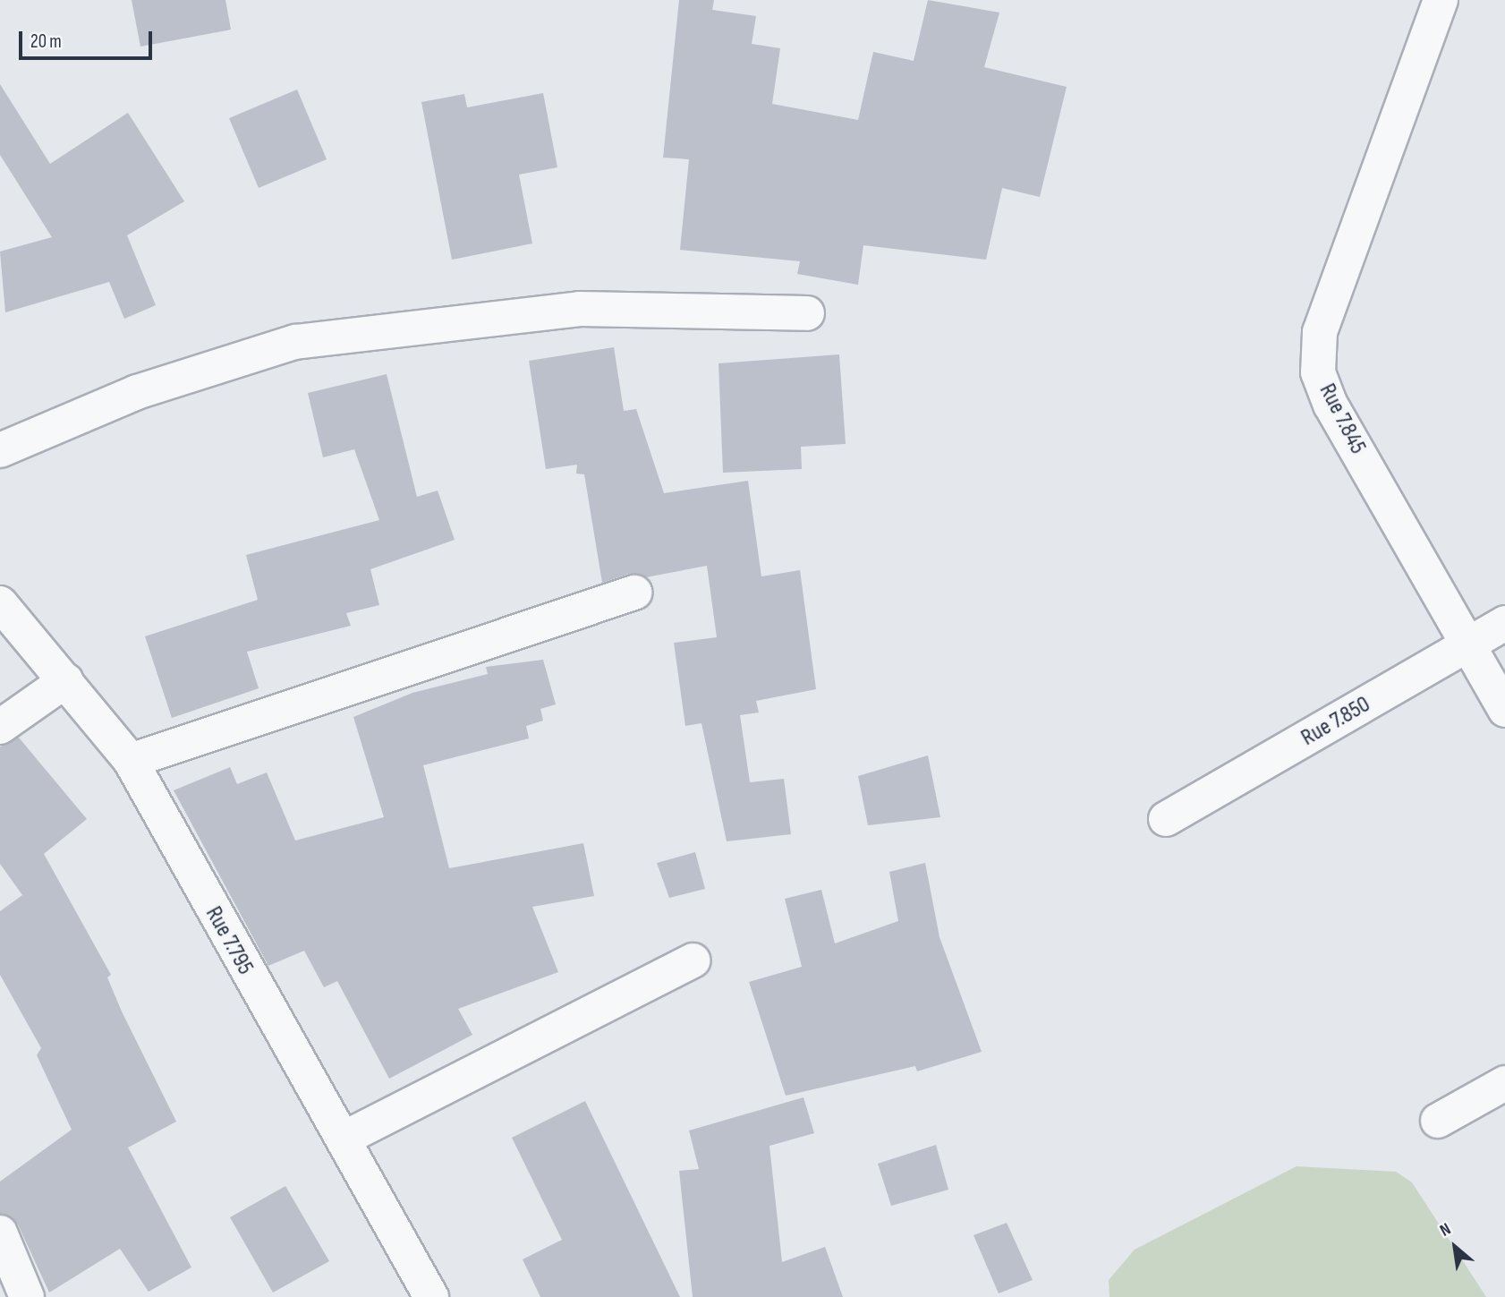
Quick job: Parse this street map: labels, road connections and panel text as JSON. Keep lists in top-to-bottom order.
{
  "streets": {
    "street": ["Rue 7.845", "Rue 7.850", "Rue 7.795"]
  },
  "crossings": [
    ["Rue 7.845", "Rue 7.850"]
  ],
  "scale_bar": "20 m",
  "north": "top left"
}
